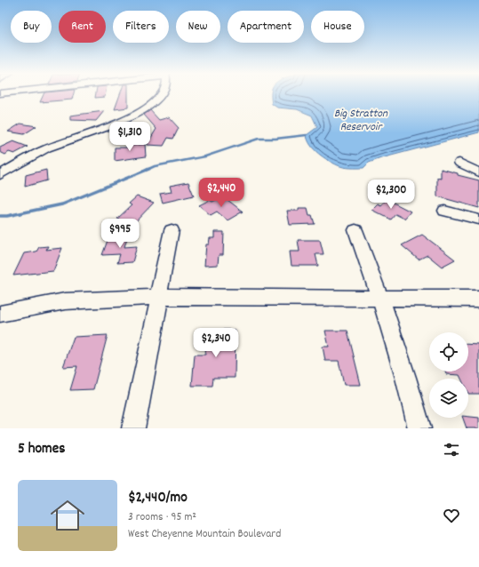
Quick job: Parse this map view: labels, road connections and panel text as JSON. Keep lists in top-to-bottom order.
{
  "water": ["Big Stratton Reservoir"],
  "page": {
    "chip": [
      "Buy",
      "Rent",
      "Filters",
      "New",
      "Apartment",
      "House"
    ],
    "price": [
      "$1,310",
      "$2,440",
      "$2,300",
      "$995",
      "$2,340"
    ],
    "heading": "5 homes",
    "list": [
      {
        "name": "$2,440/mo",
        "note": "3 rooms · 95 m² · West Cheyenne Mountain Boulevard"
      }
    ]
  }
}
